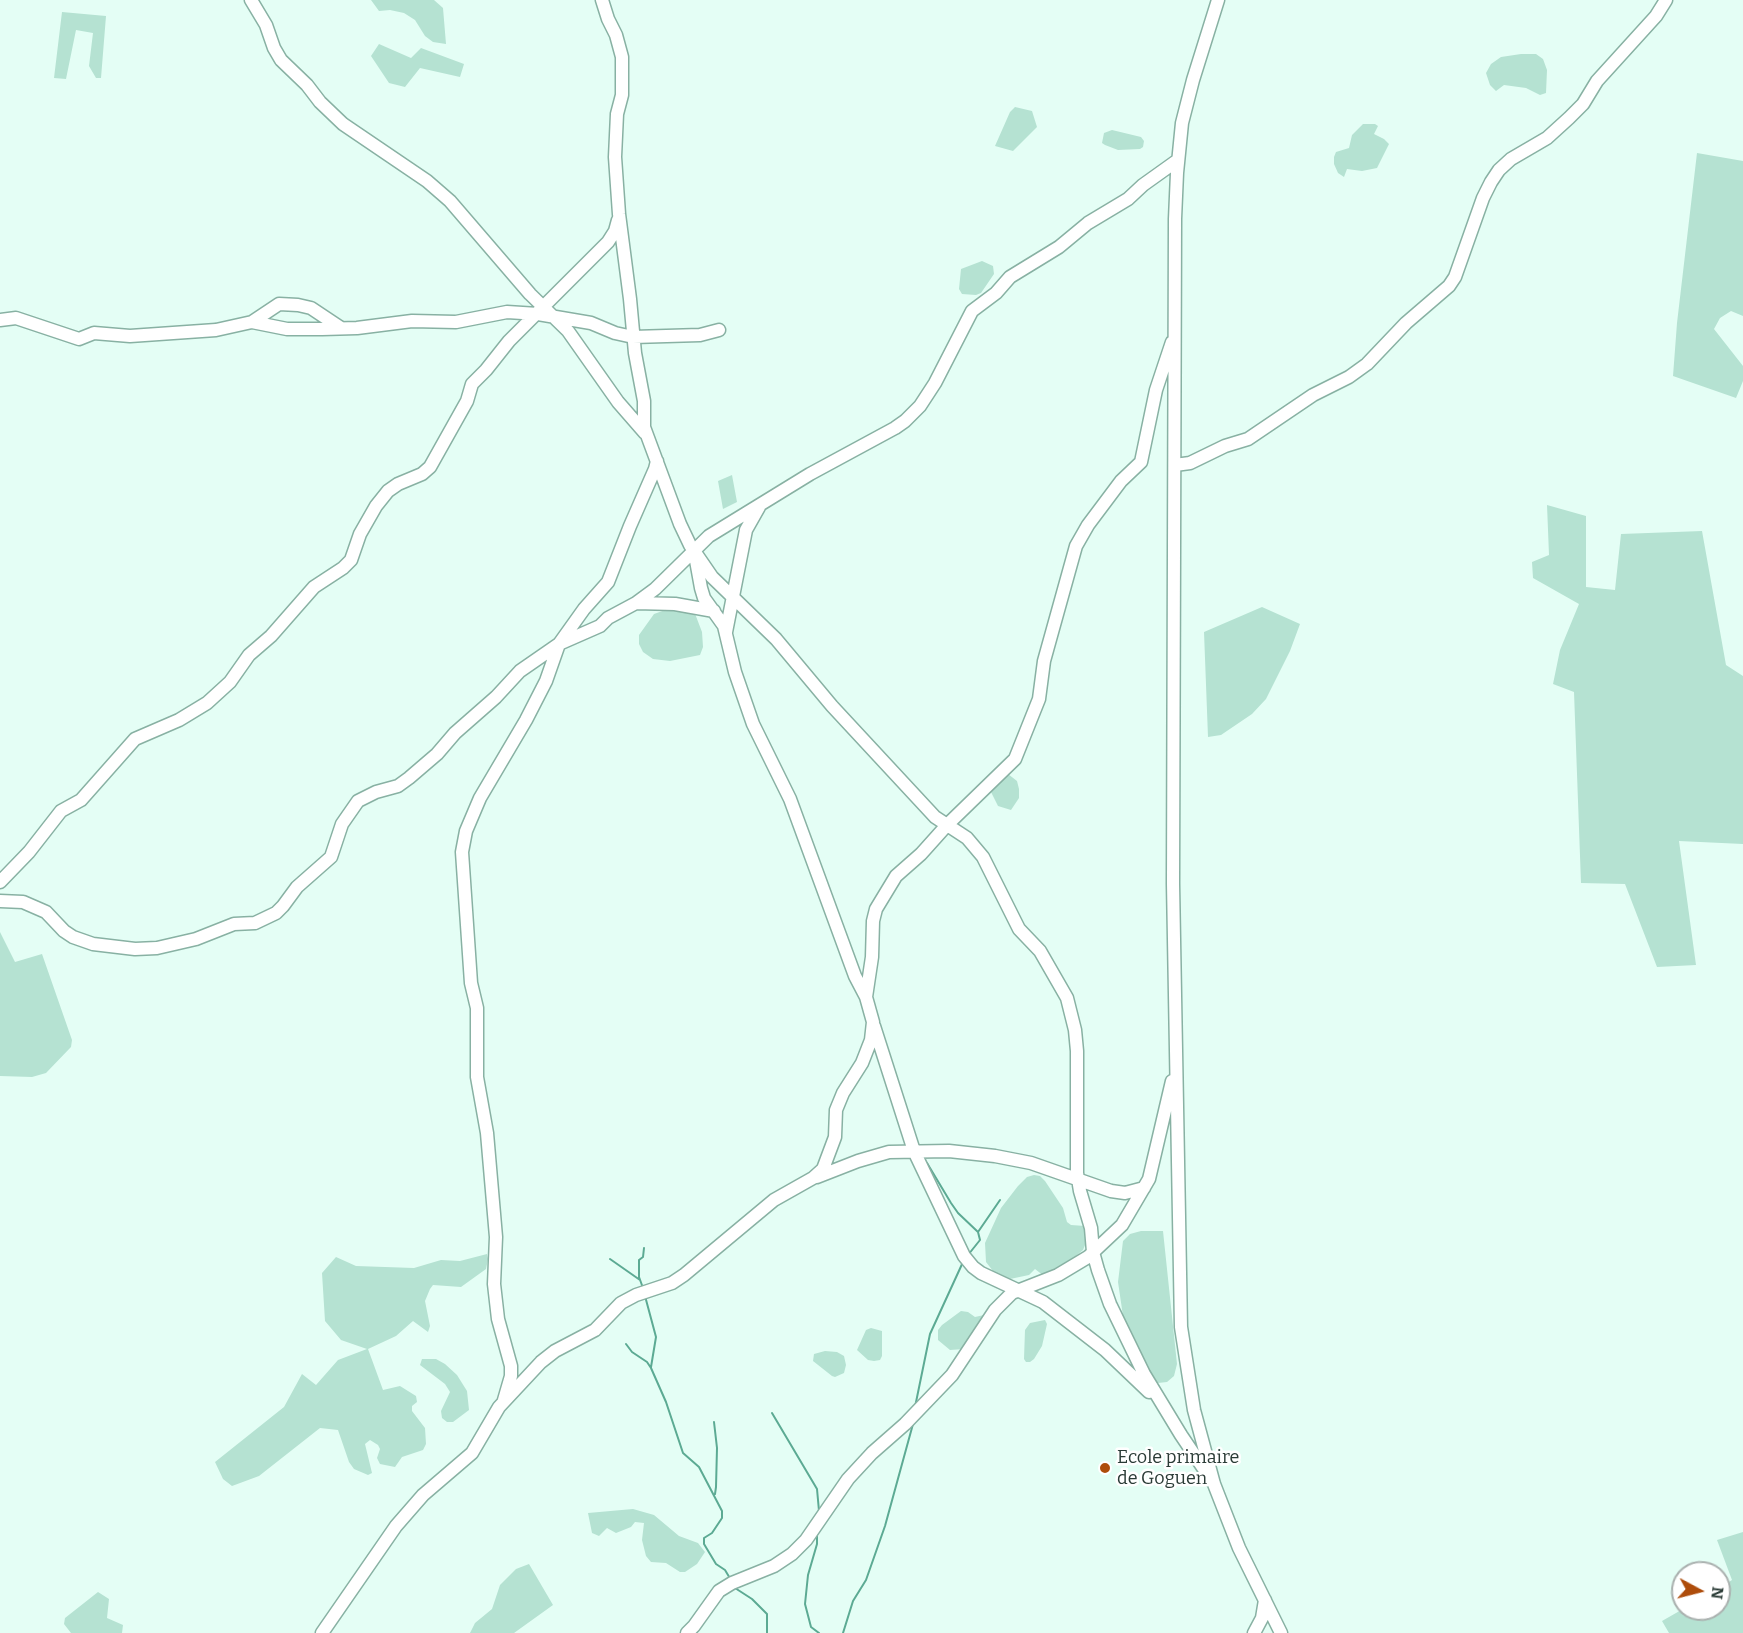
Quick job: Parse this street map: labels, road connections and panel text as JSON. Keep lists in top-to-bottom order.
{
  "places": ["Ecole primaire de Goguen"],
  "north": "right"
}
